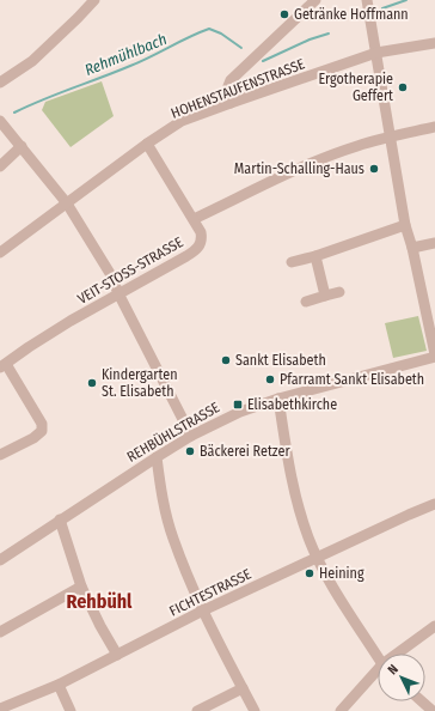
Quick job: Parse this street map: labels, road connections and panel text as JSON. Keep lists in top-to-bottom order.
{
  "streets": {
    "street": [
      "HOHENSTAUFENSTRASSE",
      "VEIT-STOSS-STRASSE",
      "REHBÜHLSTRASSE",
      "FICHTESTRASSE"
    ]
  },
  "crossings": [
    ["HOHENSTAUFENSTRASSE", "VEIT-STOSS-STRASSE"]
  ],
  "districts": ["Rehbühl"],
  "water": ["Rehmühlbach"],
  "places": {
    "other": [
      "Getränke Hoffmann",
      "Ergotherapie Geffert",
      "Martin-Schalling-Haus",
      "Sankt Elisabeth",
      "Pfarramt Sankt Elisabeth",
      "Kindergarten St. Elisabeth",
      "Bäckerei Retzer",
      "Heining"
    ],
    "transit": ["Elisabethkirche"]
  },
  "north": "top left"
}
